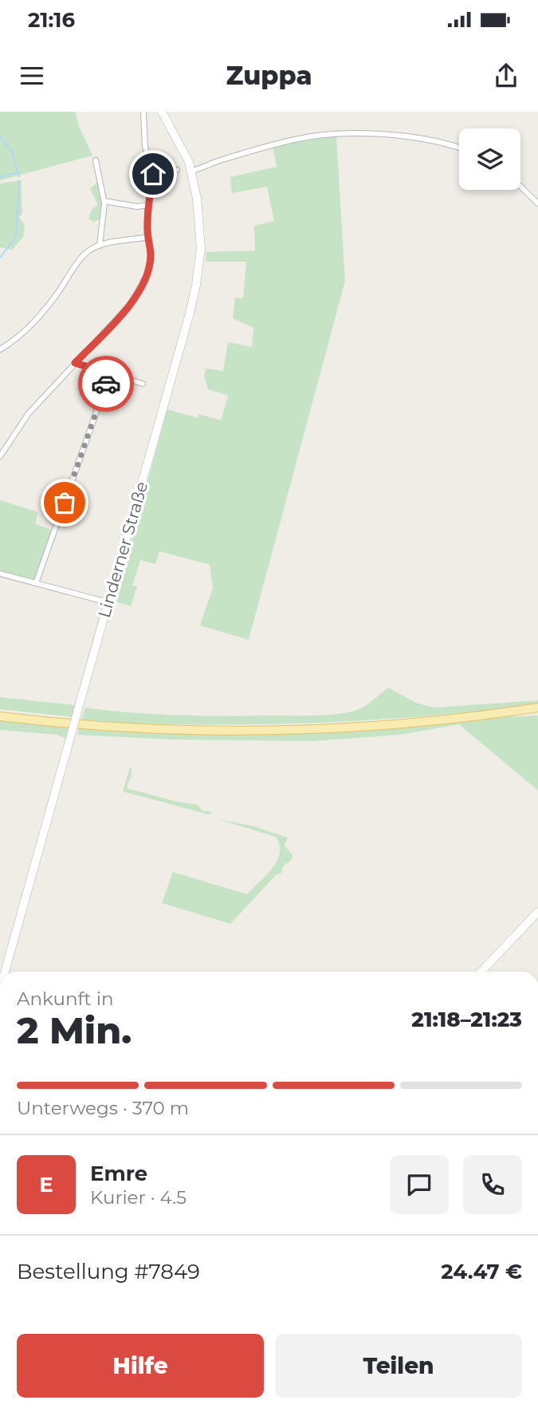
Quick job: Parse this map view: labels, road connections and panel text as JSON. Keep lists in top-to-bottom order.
{
  "streets": {
    "main road": ["Linderner Straße"]
  },
  "page": {
    "status": "21:16",
    "header": "Zuppa",
    "heading": ["2 Min.", "Ankunft in", "21:18–21:23"],
    "panel": [
      "Emre",
      "Kurier · 4.5",
      "Bestellung #7849",
      "24.47 €"
    ],
    "bar": "Unterwegs · 370 m",
    "round": "E",
    "buttons": ["Hilfe", "Teilen"]
  }
}
